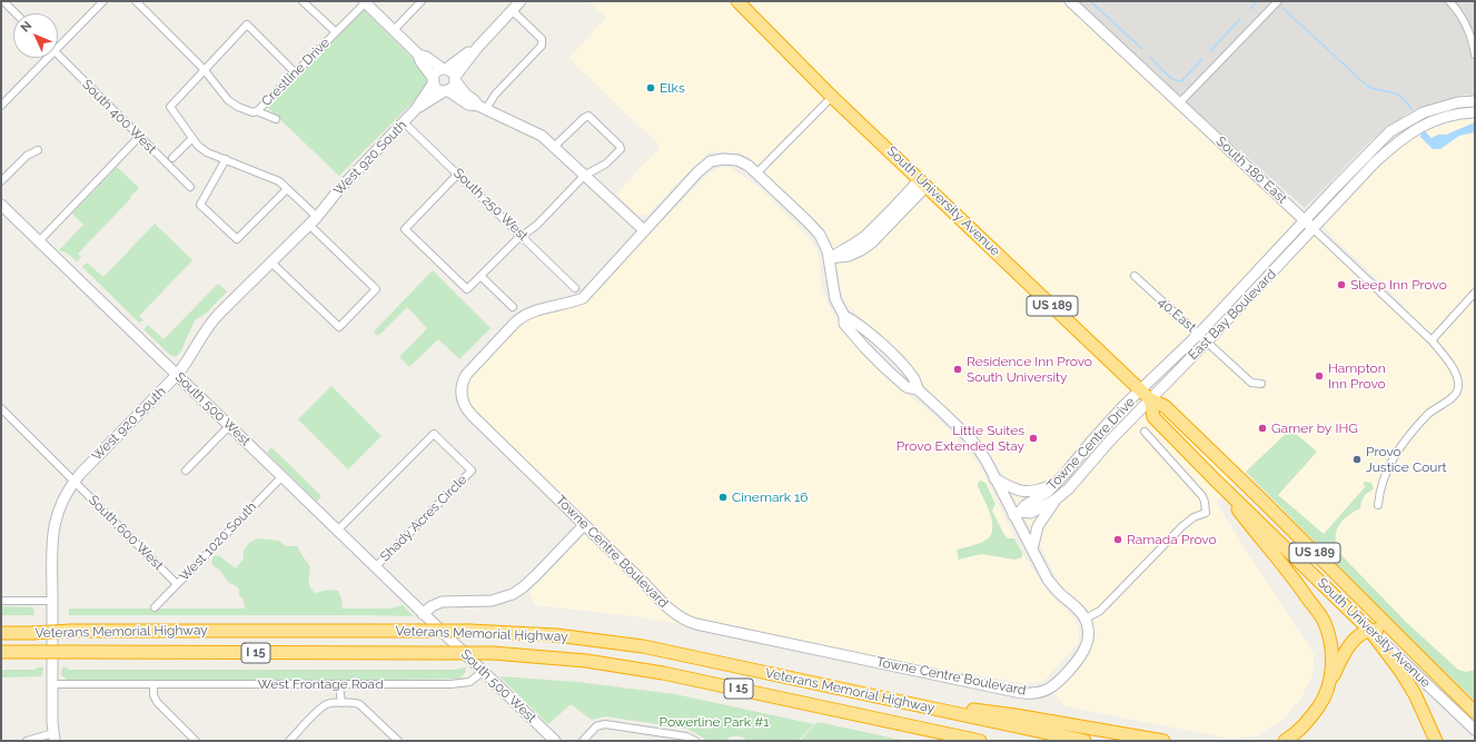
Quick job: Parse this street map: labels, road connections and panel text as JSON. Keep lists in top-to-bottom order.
{
  "streets": {
    "highway": [
      "South University Avenue",
      "US 189",
      "Veterans Memorial Highway",
      "I 15"
    ],
    "street": [
      "Crestline Drive",
      "South 400 West",
      "West 920 South",
      "South 180 East",
      "South 250 West",
      "40 East",
      "East Bay Boulevard",
      "South 500 West",
      "Towne Centre Drive",
      "Shady Acres Circle",
      "South 600 West",
      "West 1020 South",
      "Towne Centre Boulevard",
      "West Frontage Road"
    ]
  },
  "crossings": [
    ["West 920 South", "South 250 West"],
    ["West 920 South", "South 500 West"],
    ["West 920 South", "South 600 West"],
    ["West 920 South", "West Frontage Road"],
    ["South 180 East", "East Bay Boulevard"],
    ["South University Avenue", "US 189"],
    ["South University Avenue", "East Bay Boulevard"],
    ["South University Avenue", "Towne Centre Drive"],
    ["40 East", "East Bay Boulevard"],
    ["East Bay Boulevard", "Towne Centre Drive"],
    ["South 500 West", "Shady Acres Circle"],
    ["South 500 West", "West 1020 South"],
    ["South 500 West", "West Frontage Road"],
    ["Towne Centre Drive", "Towne Centre Boulevard"],
    ["South 600 West", "West 1020 South"]
  ],
  "parks": ["Powerline Park #1"],
  "places": [
    "Elks",
    "Sleep Inn Provo",
    "Residence Inn Provo South University",
    "Hampton Inn Provo",
    "Garner by IHG",
    "Little Suites Provo Extended Stay",
    "Provo Justice Court",
    "Cinemark 16",
    "Ramada Provo"
  ],
  "north": "top left"
}
